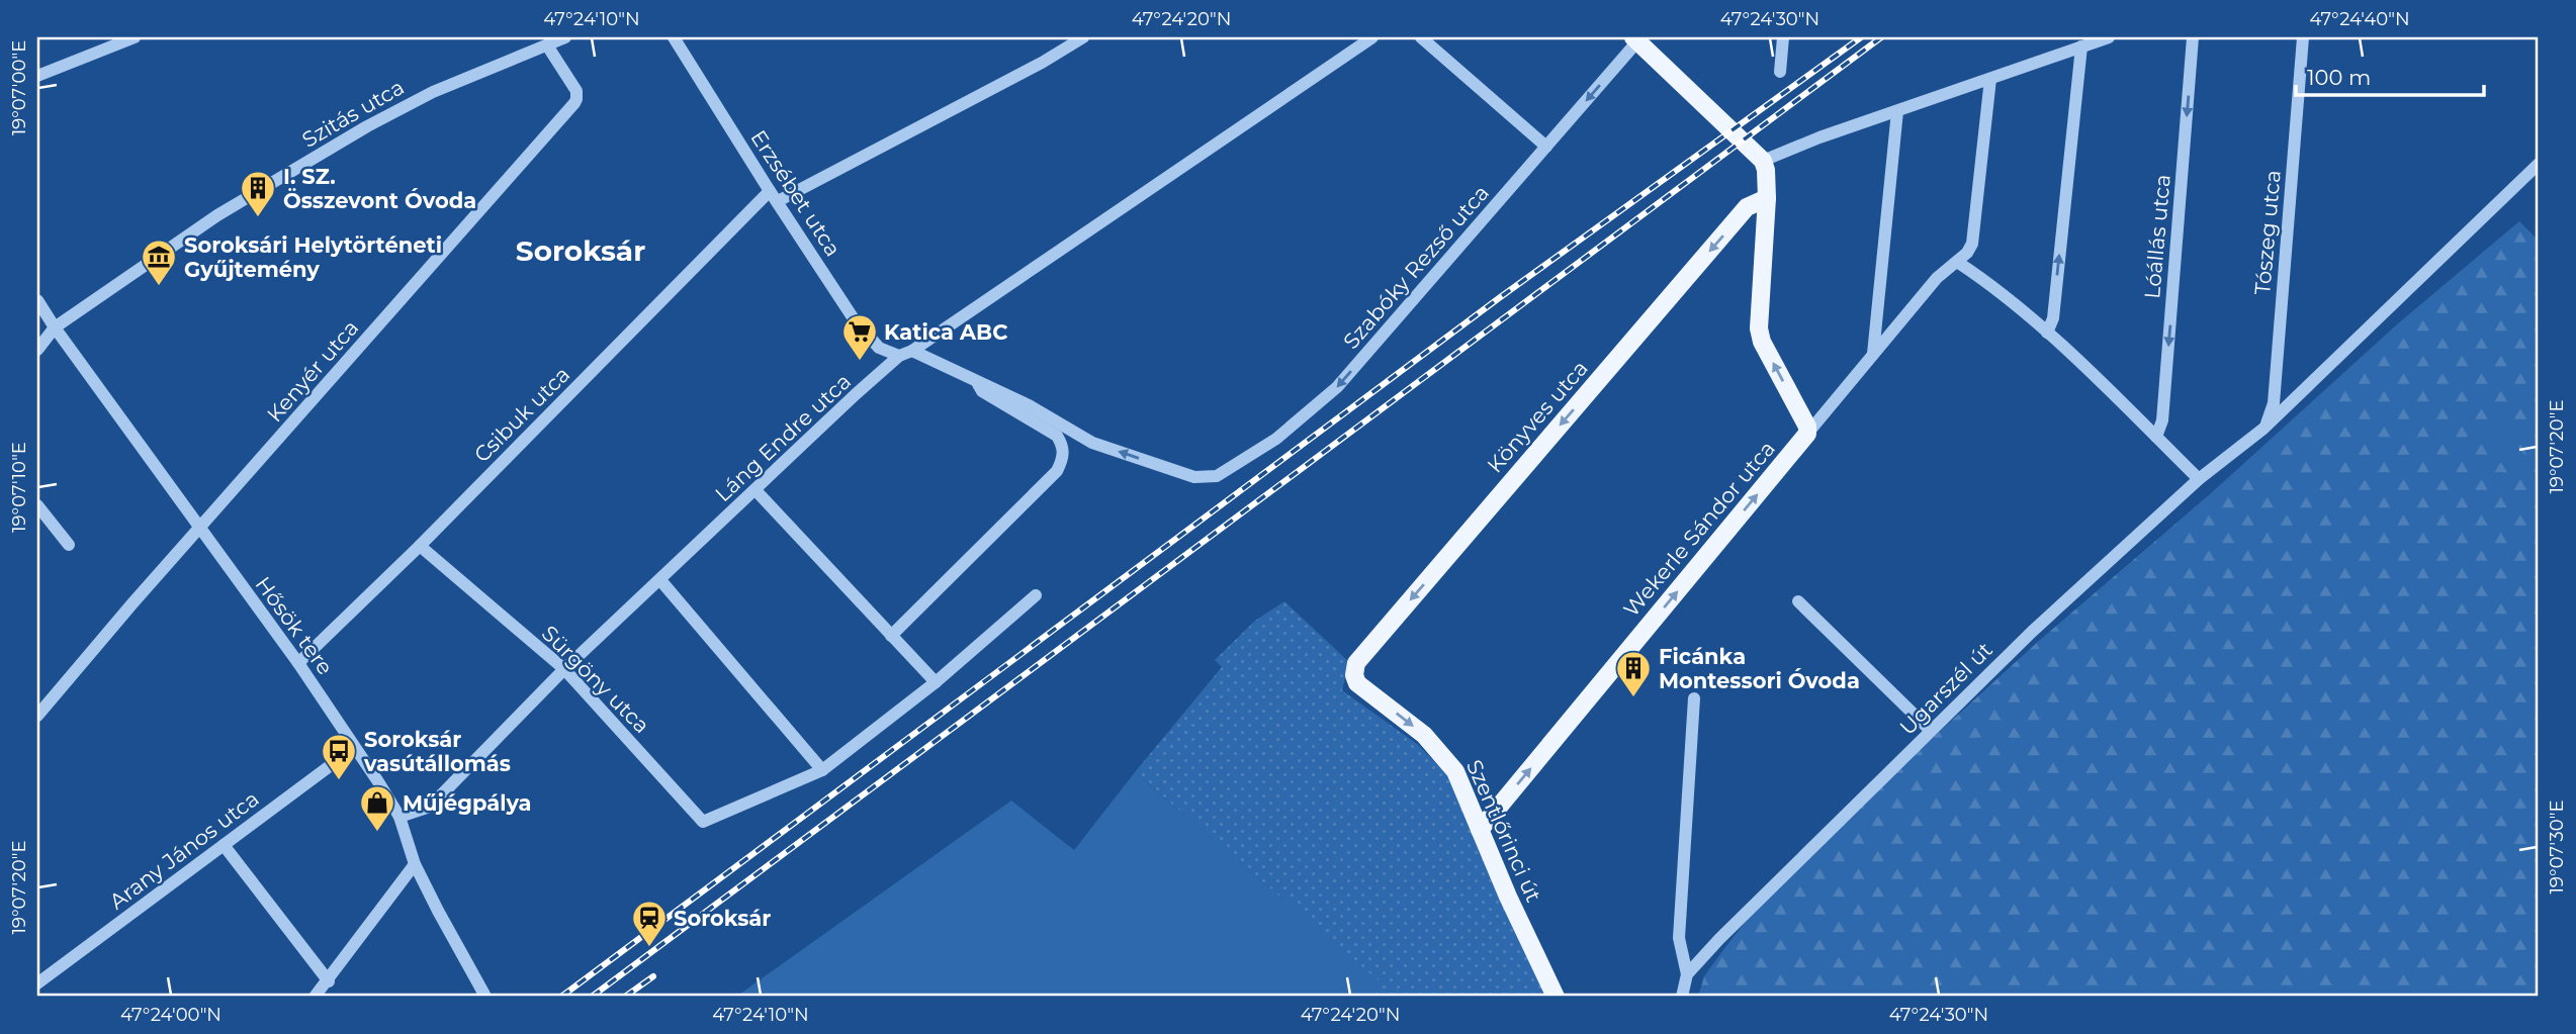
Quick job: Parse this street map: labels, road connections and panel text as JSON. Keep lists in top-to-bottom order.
{
  "streets": {
    "main road": ["Könyves utca", "Wekerle Sándor utca", "Szentlőrinci út"],
    "street": [
      "Szitás utca",
      "Erzsébet utca",
      "Tószeg utca",
      "Lóállás utca",
      "Szabóky Rezső utca",
      "Kenyér utca",
      "Csibuk utca",
      "Láng Endre utca",
      "Hősök tere",
      "Sürgöny utca",
      "Ugarszél út",
      "Arany János utca"
    ]
  },
  "crossings": [
    ["Szitás utca", "Kenyér utca"],
    ["Szitás utca", "Hősök tere"],
    ["Erzsébet utca", "Csibuk utca"],
    ["Erzsébet utca", "Láng Endre utca"],
    ["Tószeg utca", "Ugarszél út"],
    ["Kenyér utca", "Hősök tere"],
    ["Csibuk utca", "Hősök tere"],
    ["Csibuk utca", "Sürgöny utca"],
    ["Könyves utca", "Szentlőrinci út"],
    ["Láng Endre utca", "Hősök tere"],
    ["Láng Endre utca", "Sürgöny utca"],
    ["Wekerle Sándor utca", "Szentlőrinci út"],
    ["Hősök tere", "Arany János utca"]
  ],
  "one_way": [
    "Lóállás utca",
    "Szabóky Rezső utca",
    "Könyves utca",
    "Wekerle Sándor utca",
    "Szentlőrinci út"
  ],
  "districts": ["Soroksár"],
  "places": {
    "building": ["I. SZ. Összevont Óvoda", "Ficánka Montessori Óvoda"],
    "museum": ["Soroksári Helytörténeti Gyűjtemény"],
    "supermarket": ["Katica ABC"],
    "bus stop": ["Soroksár vasútállomás"],
    "shop": ["Műjégpálya"],
    "station": ["Soroksár"]
  },
  "scale_bar": "100 m",
  "coordinates": [
    "47°24'10\"N",
    "47°24'20\"N",
    "47°24'30\"N",
    "47°24'40\"N",
    "19°07'00\"E",
    "19°07'20\"E",
    "19°07'10\"E",
    "19°07'30\"E",
    "47°24'00\"N"
  ]
}
